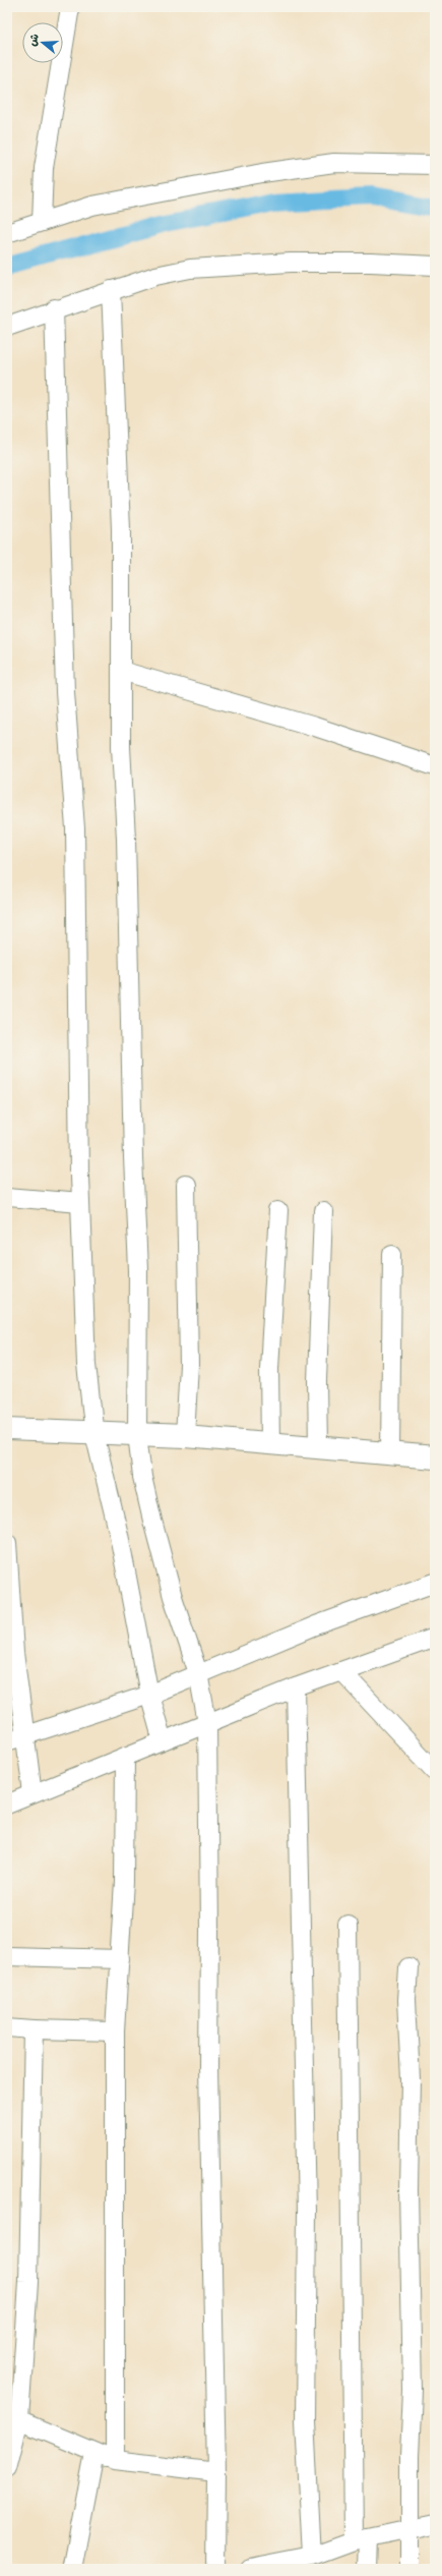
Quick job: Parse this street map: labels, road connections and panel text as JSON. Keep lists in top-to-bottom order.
{
  "north": "left"
}
